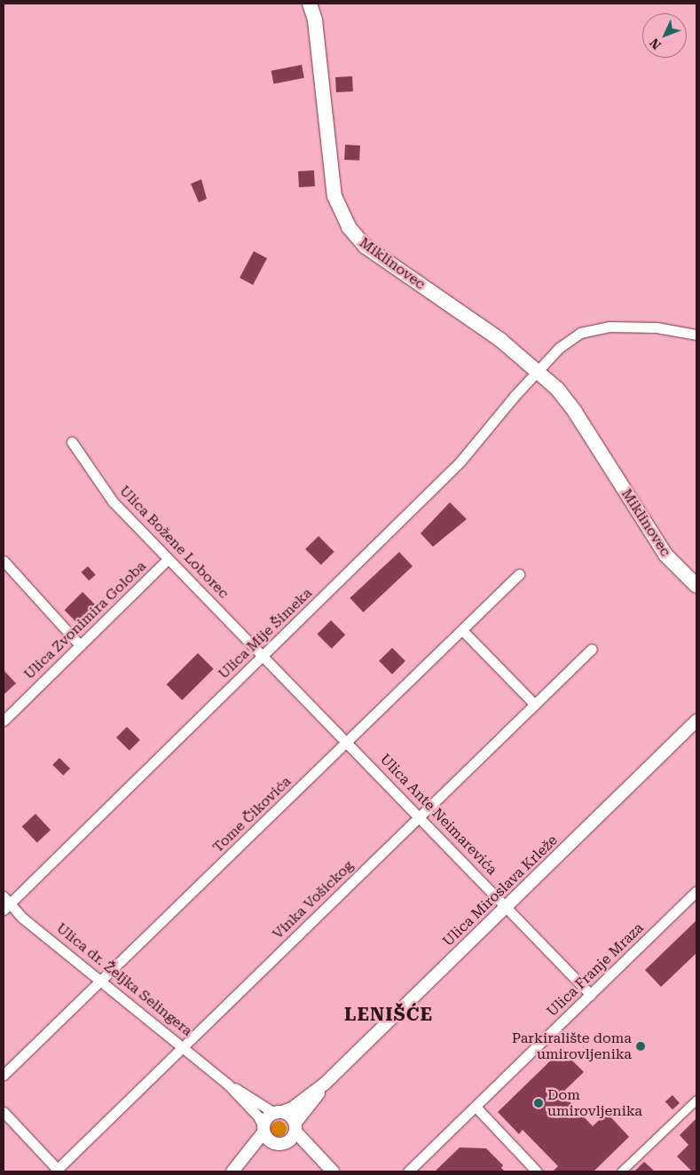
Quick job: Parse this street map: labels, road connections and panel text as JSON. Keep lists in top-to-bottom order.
{
  "streets": {
    "main road": ["Miklinovec"],
    "street": [
      "Ulica Božene Loborec",
      "Ulica Zvonimira Goloba",
      "Ulica Mije Šimeka",
      "Tome Čikovića",
      "Ulica Ante Neimarevića",
      "Ulica Miroslava Krleže",
      "Vinka Vošickog",
      "Ulica Franje Mraza",
      "Ulica dr. Željka Selingera"
    ]
  },
  "crossings": [
    ["Miklinovec", "Ulica Mije Šimeka"],
    ["Ulica Božene Loborec", "Ulica Zvonimira Goloba"],
    ["Ulica Božene Loborec", "Ulica Mije Šimeka"],
    ["Ulica Božene Loborec", "Ulica Ante Neimarevića"],
    ["Ulica Mije Šimeka", "Ulica Ante Neimarevića"],
    ["Ulica Mije Šimeka", "Ulica dr. Željka Selingera"],
    ["Tome Čikovića", "Ulica Ante Neimarevića"],
    ["Tome Čikovića", "Ulica dr. Željka Selingera"],
    ["Ulica Ante Neimarevića", "Ulica Miroslava Krleže"],
    ["Ulica Ante Neimarevića", "Vinka Vošickog"],
    ["Ulica Ante Neimarevića", "Ulica Franje Mraza"],
    ["Ulica Miroslava Krleže", "Ulica dr. Željka Selingera"],
    ["Vinka Vošickog", "Ulica dr. Željka Selingera"]
  ],
  "districts": ["LENIŠĆE"],
  "places": ["Parkiralište doma umirovljenika", "Dom umirovljenika"],
  "north": "bottom left"
}
